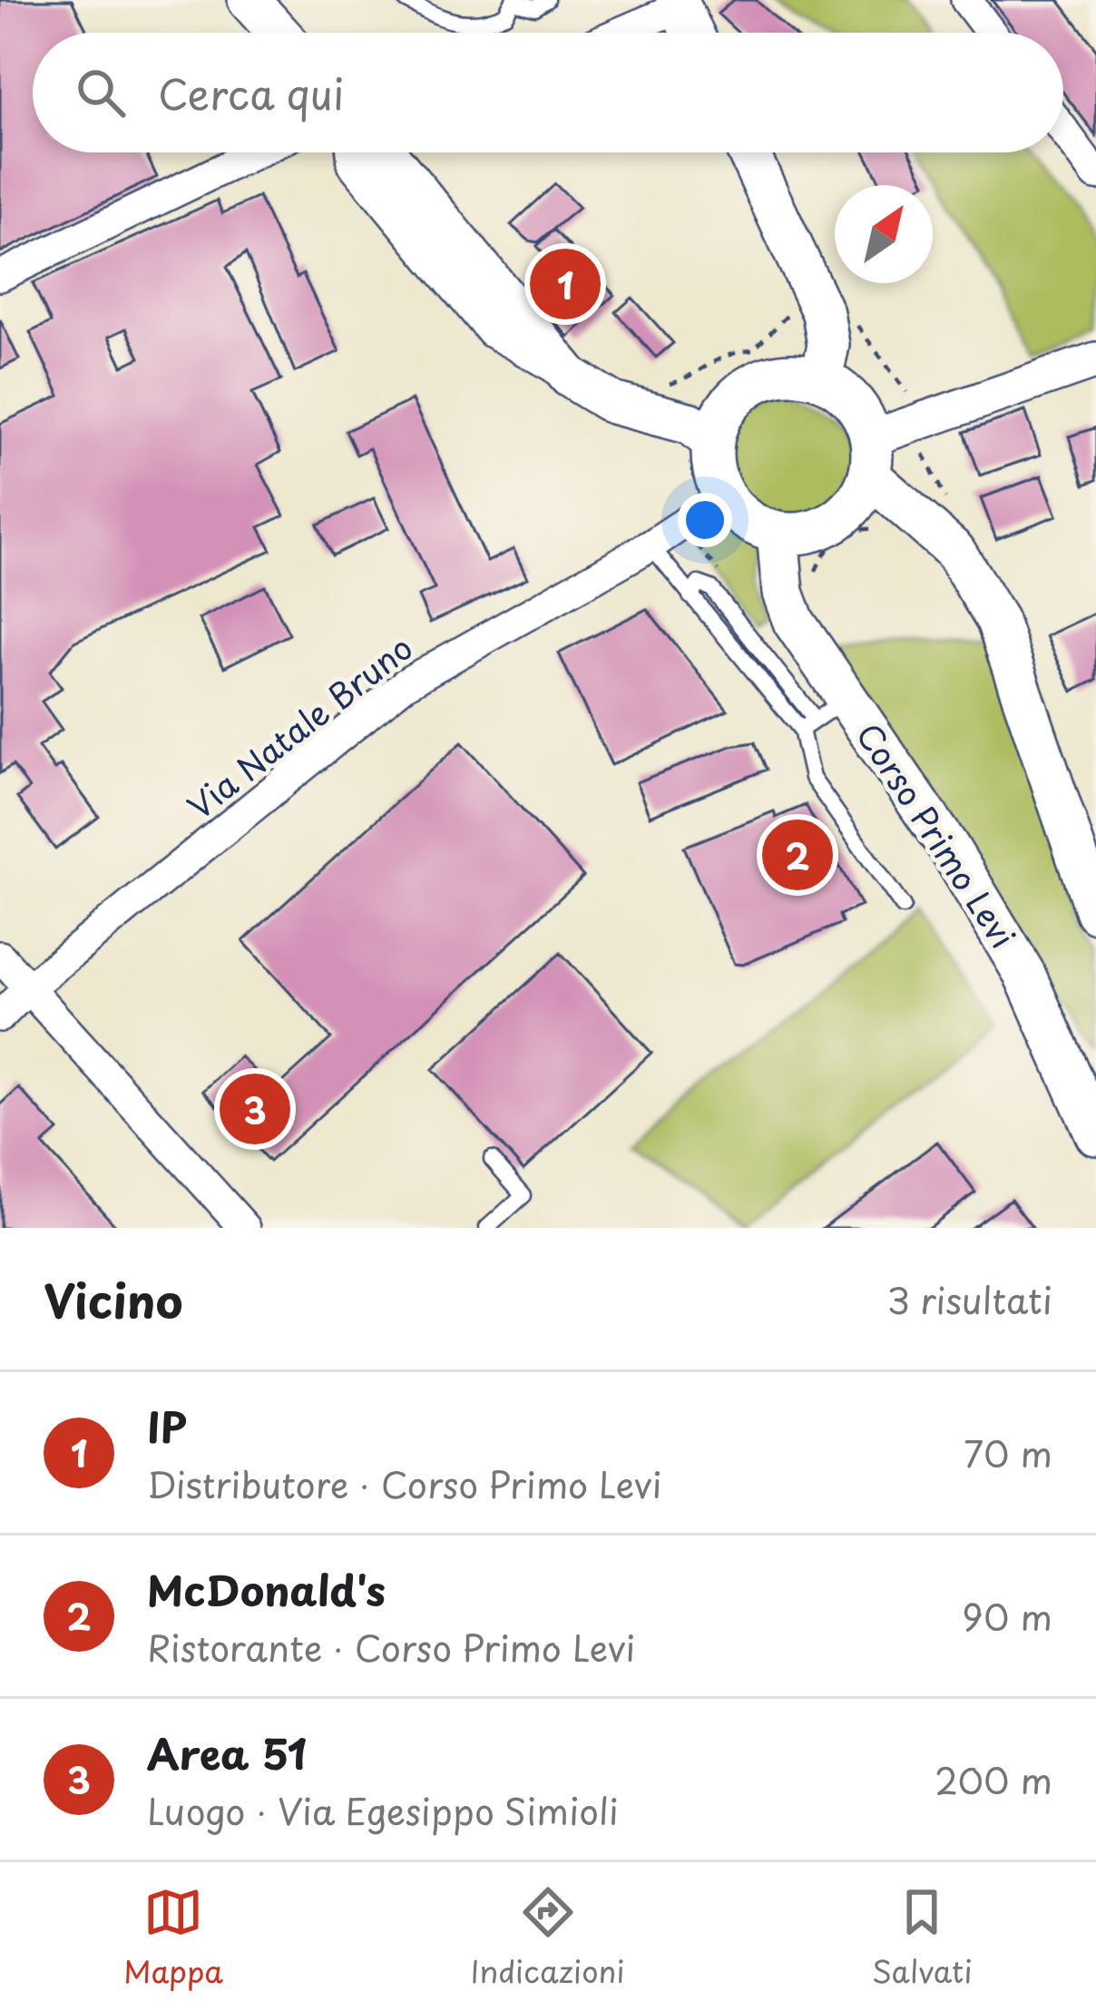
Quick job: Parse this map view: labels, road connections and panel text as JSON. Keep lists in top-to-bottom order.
{
  "streets": {
    "main road": ["Corso Primo Levi"],
    "street": ["Via Natale Bruno"]
  },
  "crossings": [
    ["Via Natale Bruno", "Corso Primo Levi"]
  ],
  "north": "top right",
  "page": {
    "search": "Cerca qui",
    "pins": ["1", "2", "3"],
    "heading": ["Vicino", "3 risultati"],
    "list": [
      {
        "mark": "1",
        "name": "IP",
        "note": "Distributore · Corso Primo Levi",
        "value": "70 m"
      },
      {
        "mark": "2",
        "name": "McDonald's",
        "note": "Ristorante · Corso Primo Levi",
        "value": "90 m"
      },
      {
        "mark": "3",
        "name": "Area 51",
        "note": "Luogo · Via Egesippo Simioli",
        "value": "200 m"
      }
    ],
    "nav": ["Mappa", "Indicazioni", "Salvati"]
  }
}
